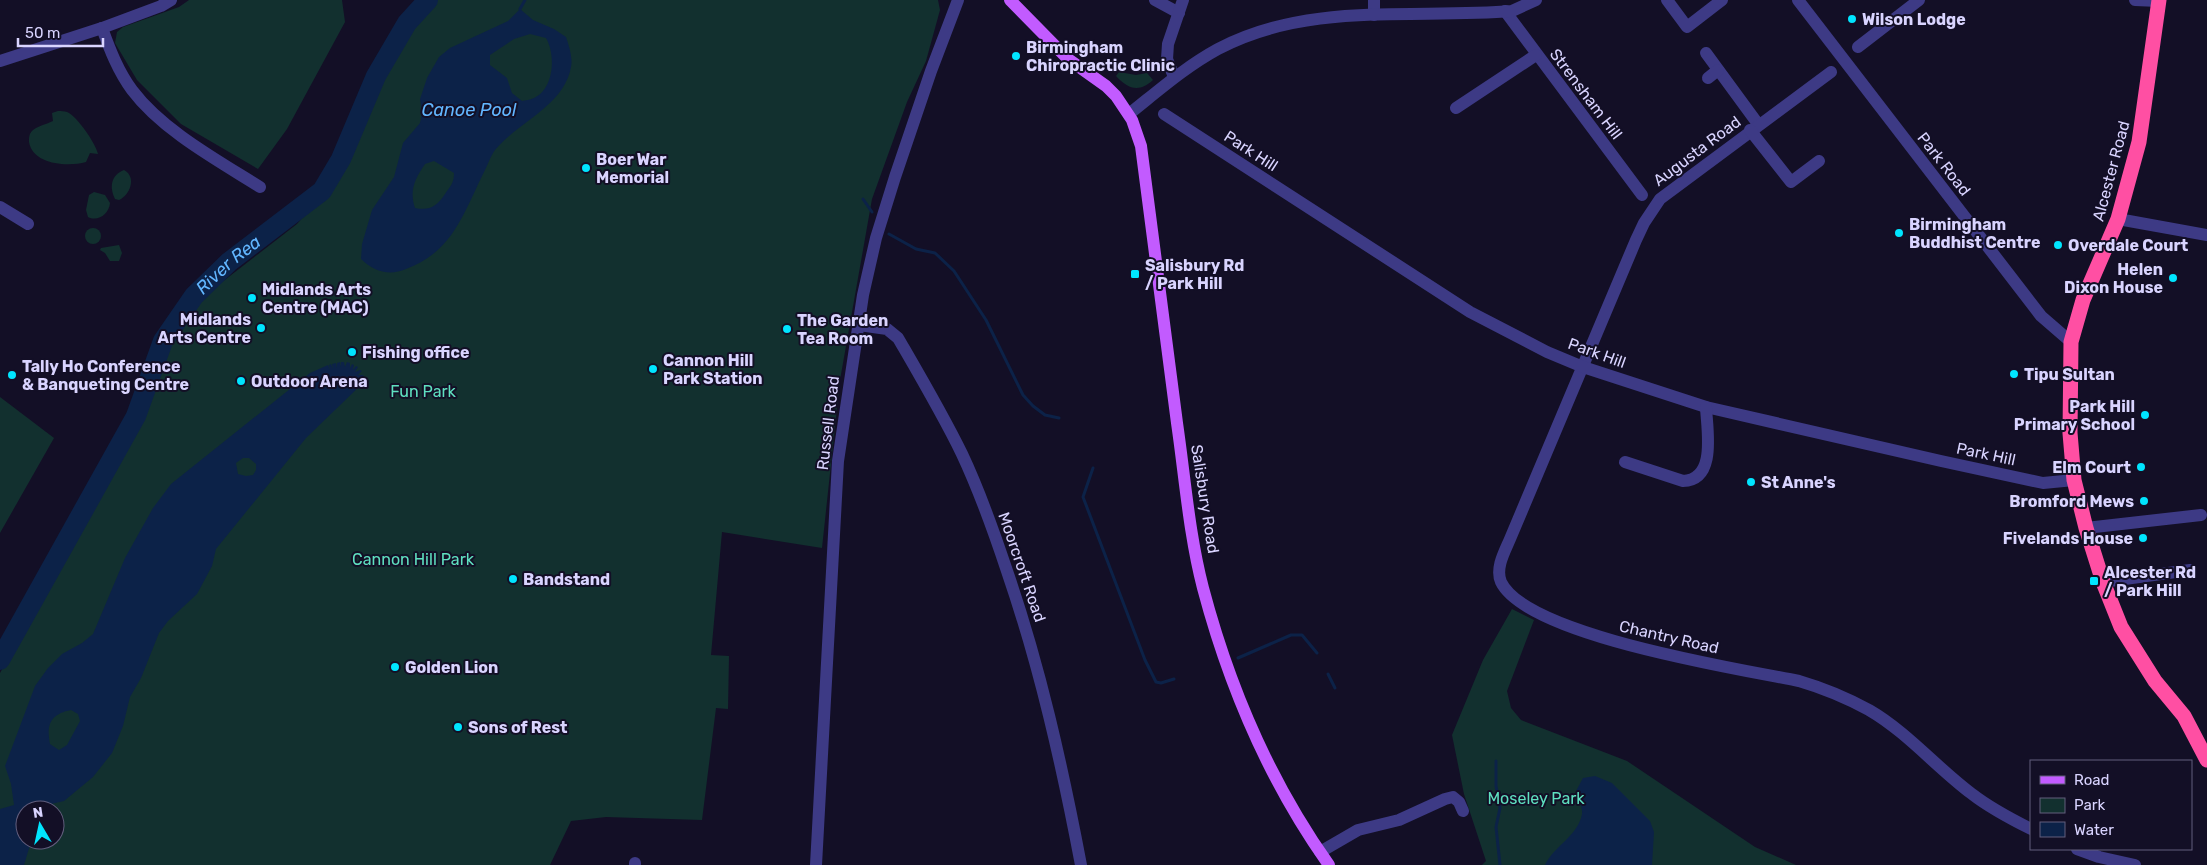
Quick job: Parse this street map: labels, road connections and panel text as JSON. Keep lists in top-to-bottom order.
{
  "streets": {
    "highway": ["Alcester Road"],
    "main road": ["Salisbury Road"],
    "street": [
      "Strensham Hill",
      "Park Hill",
      "Augusta Road",
      "Park Road",
      "Russell Road",
      "Moorcroft Road",
      "Chantry Road"
    ]
  },
  "crossings": [
    ["Park Hill", "Augusta Road"],
    ["Park Hill", "Alcester Road"],
    ["Park Hill", "Chantry Road"],
    ["Augusta Road", "Chantry Road"],
    ["Park Road", "Alcester Road"],
    ["Russell Road", "Moorcroft Road"]
  ],
  "water": ["Canoe Pool", "River Rea"],
  "parks": ["Fun Park", "Cannon Hill Park", "Moseley Park"],
  "places": {
    "other": [
      "Wilson Lodge",
      "Birmingham Chiropractic Clinic",
      "Boer War Memorial",
      "Birmingham Buddhist Centre",
      "Overdale Court",
      "Helen Dixon House",
      "Midlands Arts Centre (MAC)",
      "Midlands Arts Centre",
      "The Garden Tea Room",
      "Fishing office",
      "Cannon Hill Park Station",
      "Tipu Sultan",
      "Tally Ho Conference & Banqueting Centre",
      "Outdoor Arena",
      "Park Hill Primary School",
      "Elm Court",
      "St Anne's",
      "Bromford Mews",
      "Fivelands House",
      "Bandstand",
      "Golden Lion",
      "Sons of Rest"
    ],
    "transit": ["Salisbury Rd / Park Hill", "Alcester Rd / Park Hill"]
  },
  "legend": ["Road", "Park", "Water"],
  "scale_bar": "50 m",
  "north": "top"
}
